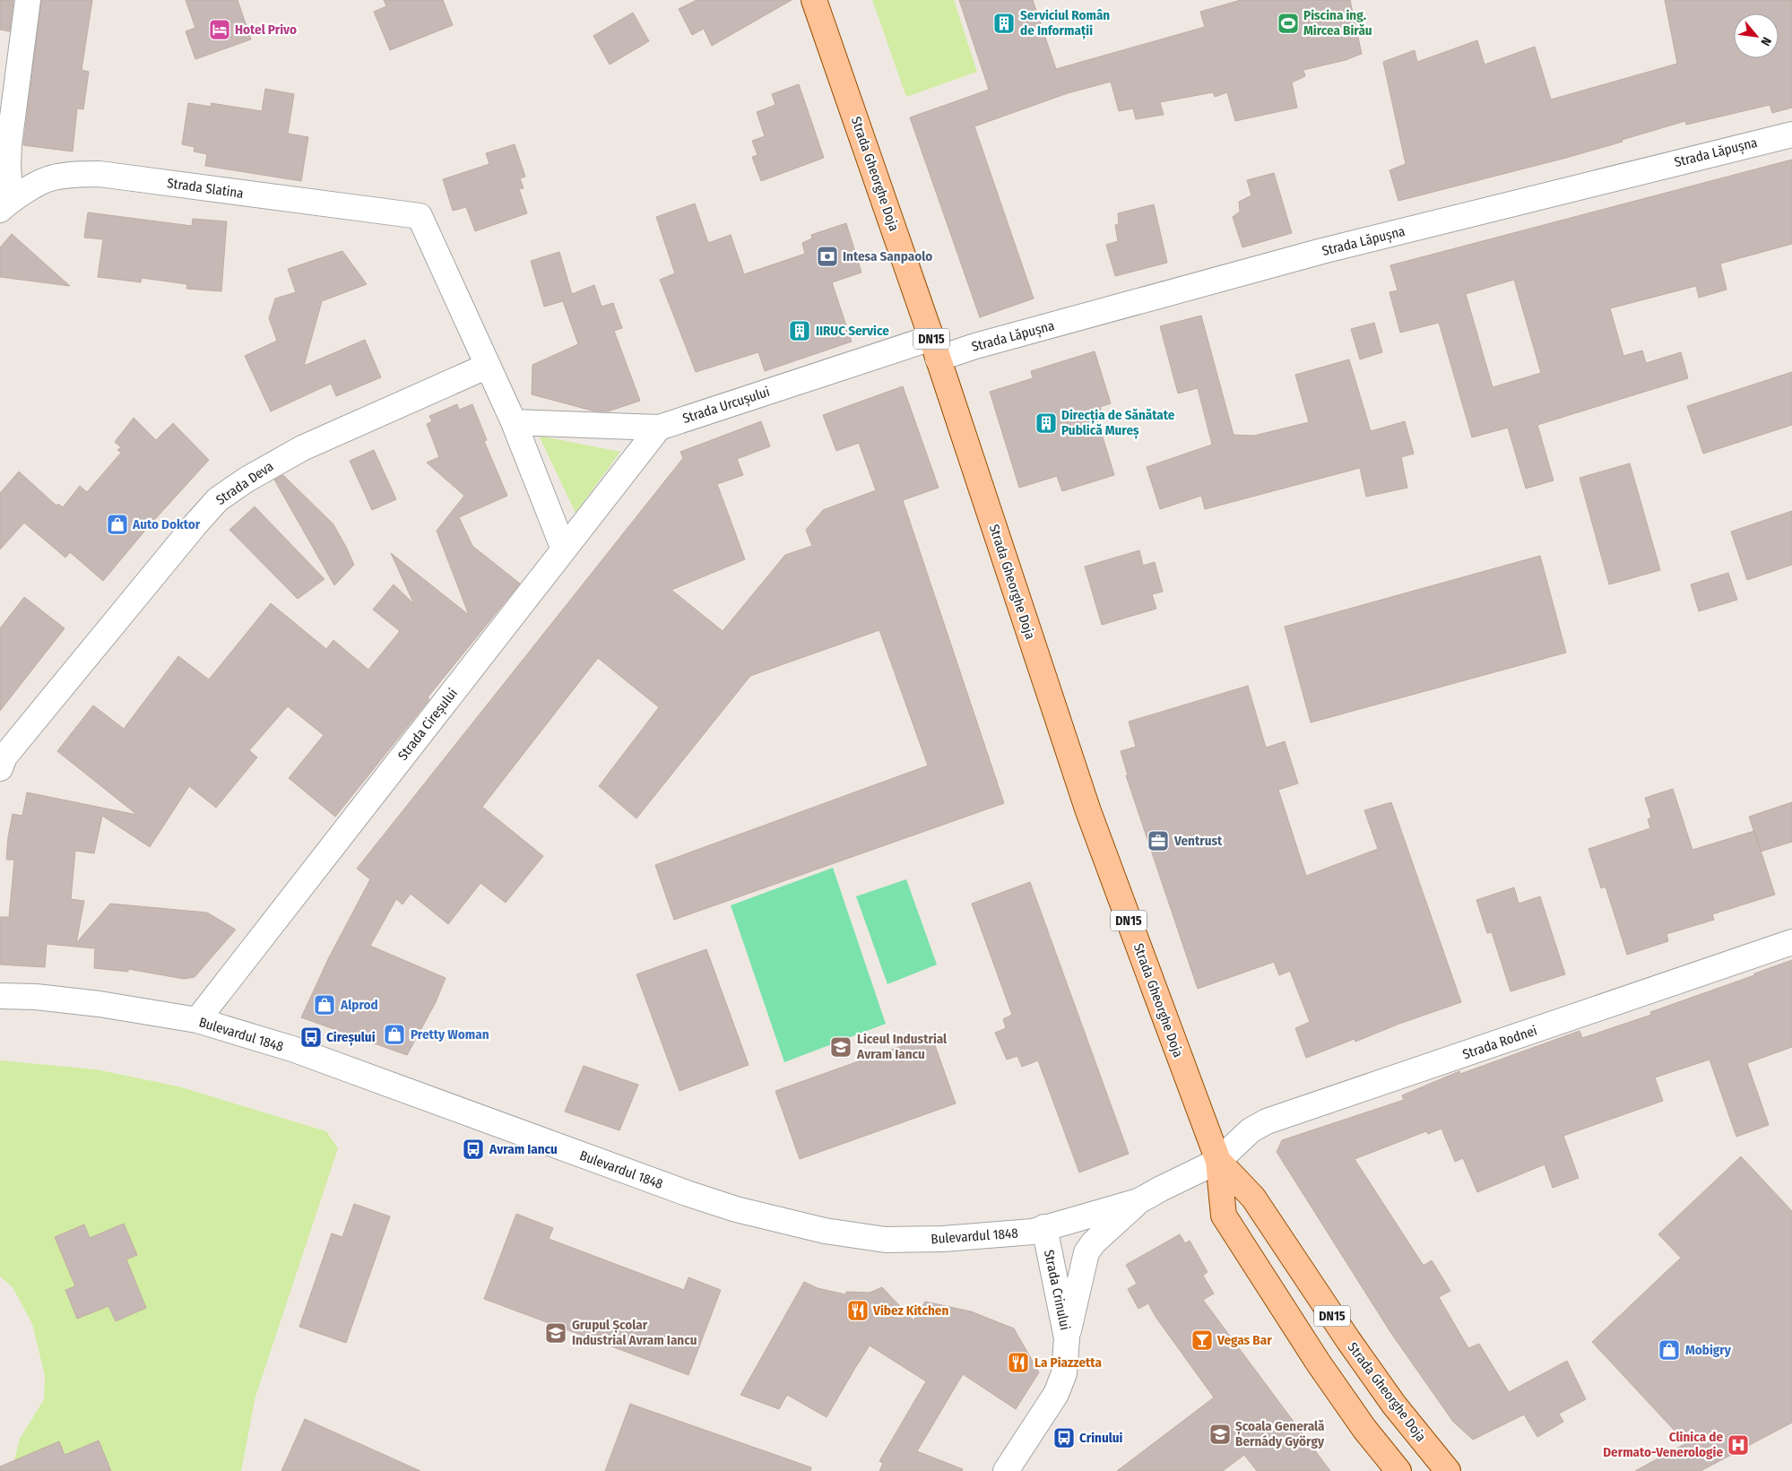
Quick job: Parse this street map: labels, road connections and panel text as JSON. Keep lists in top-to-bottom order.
{
  "streets": {
    "main road": ["Strada Gheorghe Doja", "DN15"],
    "street": [
      "Strada Lăpușna",
      "Strada Slatina",
      "Strada Urcușului",
      "Strada Deva",
      "Strada Cireșului",
      "Bulevardul 1848",
      "Strada Rodnei",
      "Strada Crinului"
    ]
  },
  "crossings": [
    ["Strada Lăpușna", "Strada Gheorghe Doja"],
    ["Strada Lăpușna", "Strada Urcușului"],
    ["Strada Gheorghe Doja", "Strada Urcușului"],
    ["Strada Gheorghe Doja", "Bulevardul 1848"],
    ["Strada Gheorghe Doja", "Strada Rodnei"],
    ["Strada Slatina", "Strada Deva"],
    ["Strada Urcușului", "Strada Cireșului"],
    ["Strada Cireșului", "Bulevardul 1848"],
    ["Bulevardul 1848", "Strada Rodnei"],
    ["Bulevardul 1848", "Strada Crinului"]
  ],
  "places": {
    "building": ["Serviciul Român de Informații", "IIRUC Service", "Direcția de Sănătate Publică Mureș"],
    "sports": ["Piscina ing. Mircea Birău"],
    "hotel": ["Hotel Privo"],
    "bank": ["Intesa Sanpaolo"],
    "shop": [
      "Auto Doktor",
      "Alprod",
      "Pretty Woman",
      "Mobigry"
    ],
    "office": ["Ventrust"],
    "bus stop": ["Cireșului", "Avram Iancu", "Crinului"],
    "school or university": ["Liceul Industrial Avram Iancu", "Grupul Școlar Industrial Avram Iancu", "Școala Generală Bernády György"],
    "restaurant": ["Vibez Kitchen", "La Piazzetta"],
    "bar": ["Vegas Bar"],
    "hospital": ["Clinica de Dermato-Venerologie"]
  },
  "north": "bottom right"
}
